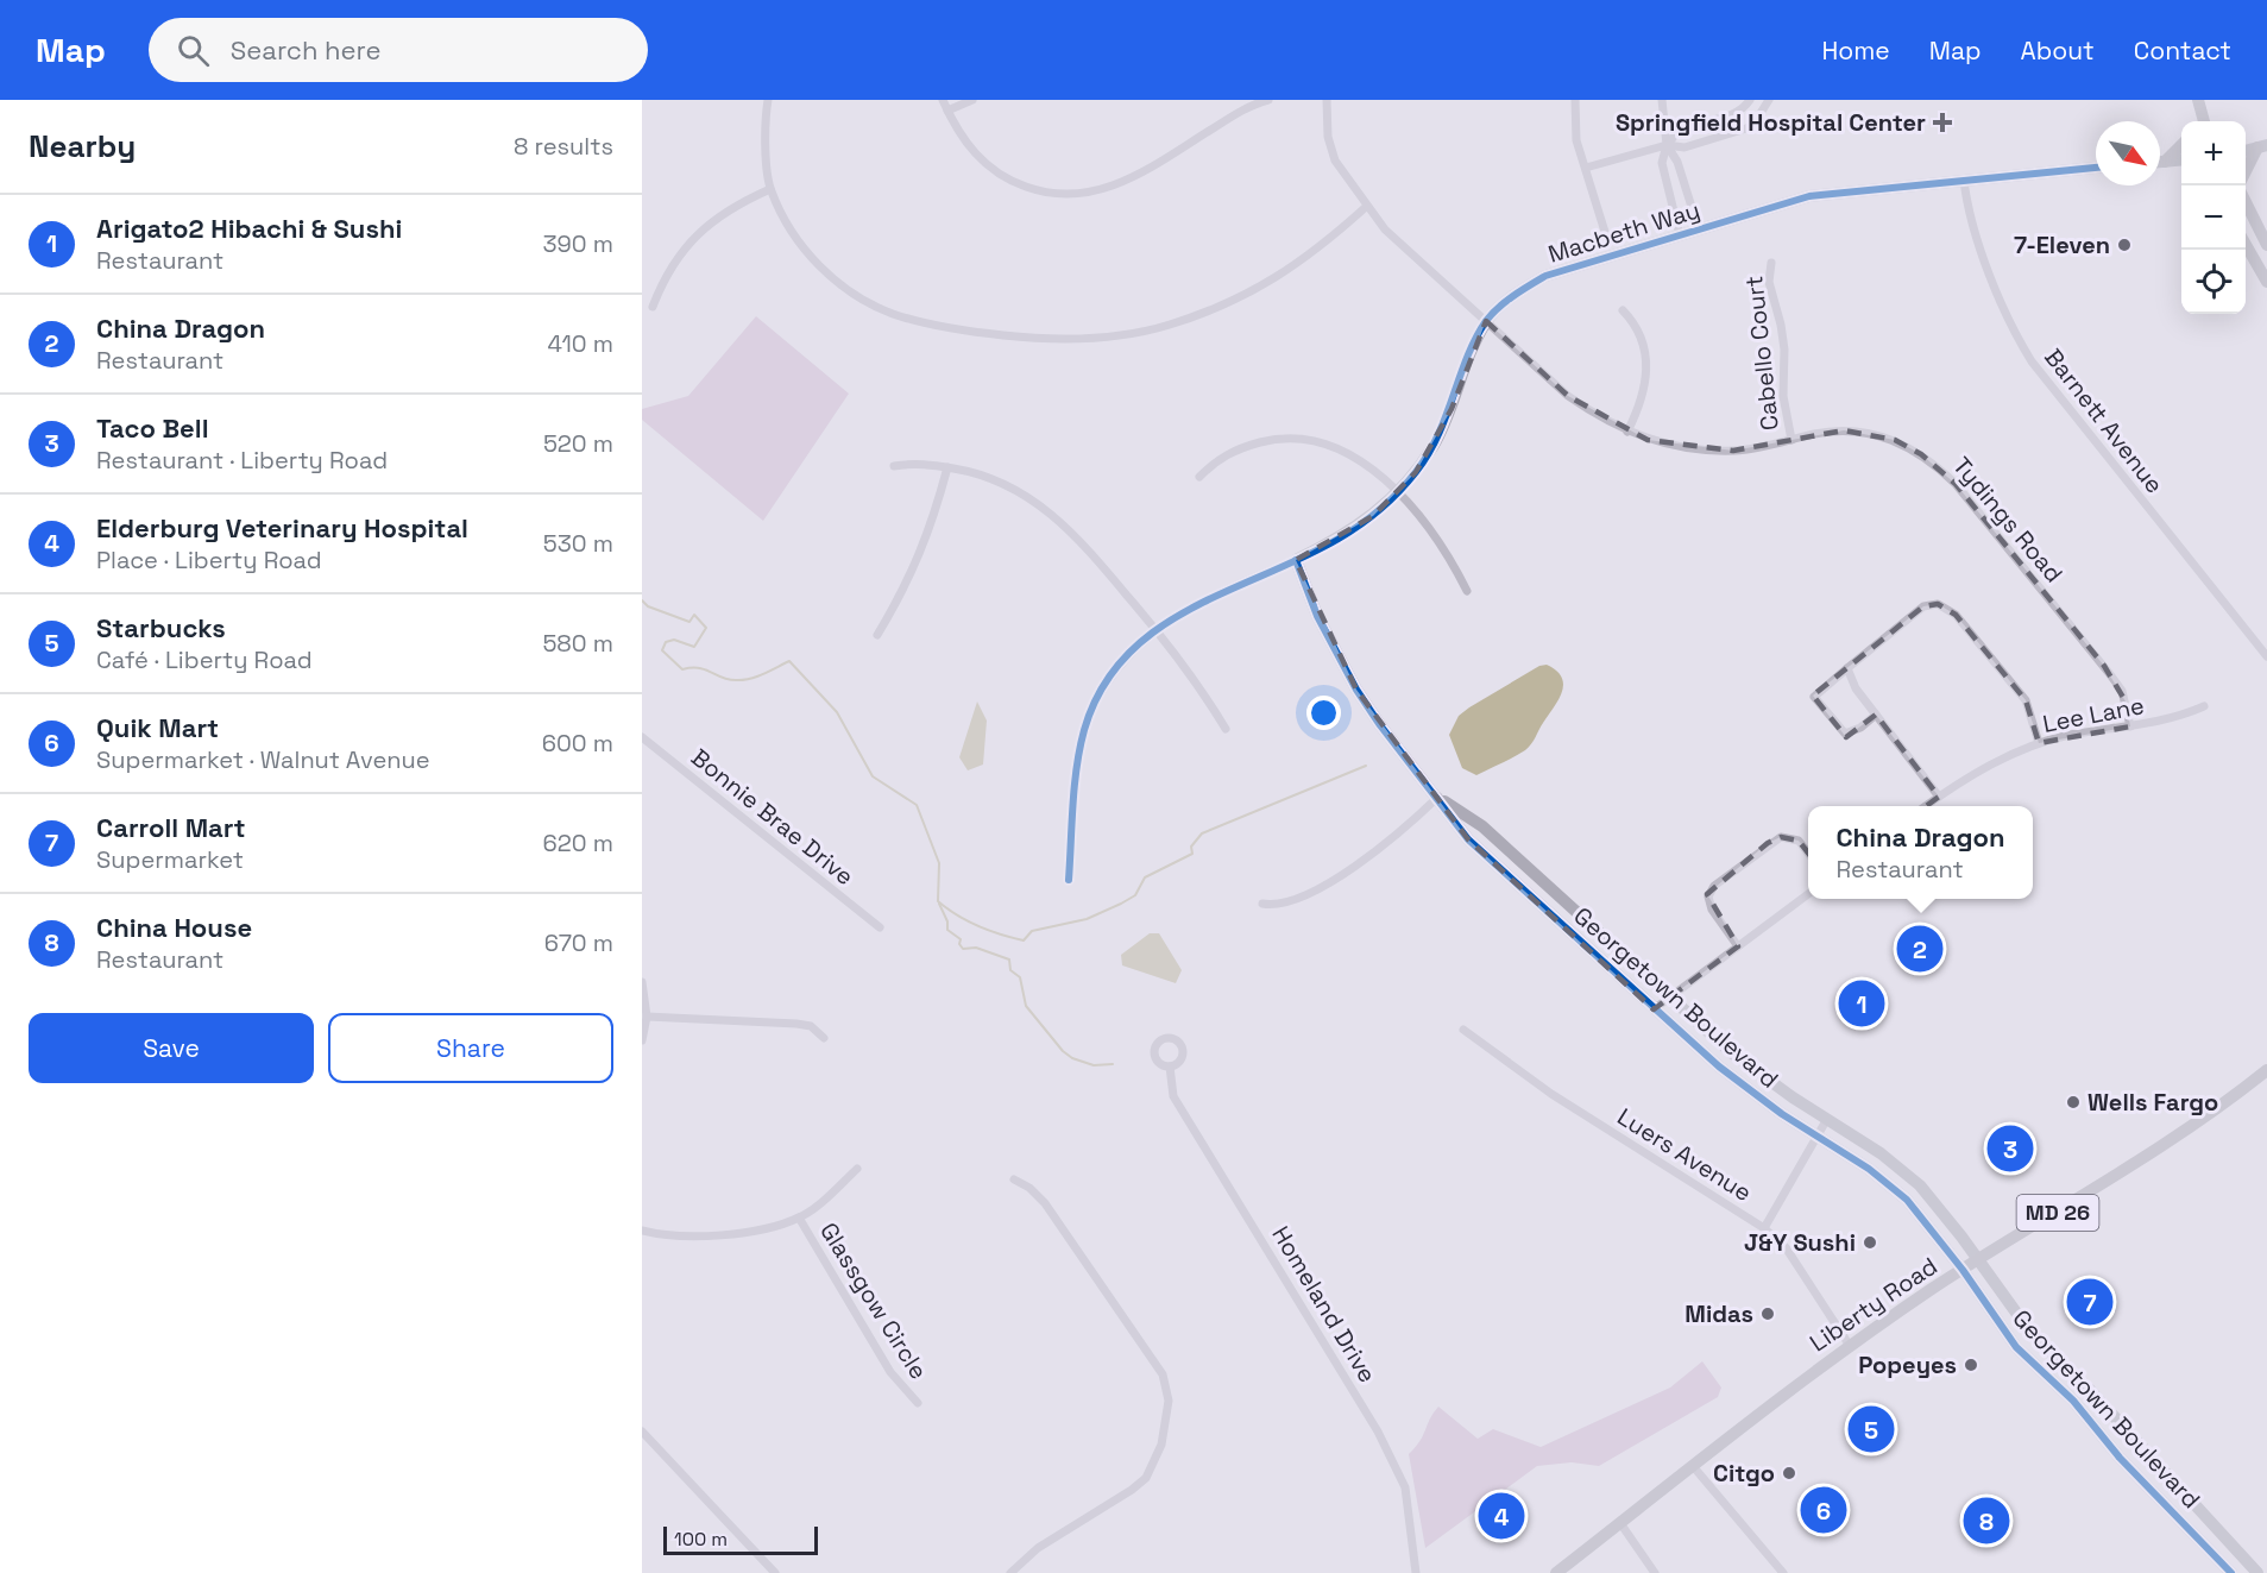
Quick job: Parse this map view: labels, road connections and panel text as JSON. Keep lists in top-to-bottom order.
{
  "streets": {
    "main road": ["MD 26", "Liberty Road"],
    "street": [
      "Macbeth Way",
      "Cabello Court",
      "Barnett Avenue",
      "Tydings Road",
      "Lee Lane",
      "Bonnie Brae Drive",
      "Georgetown Boulevard",
      "Luers Avenue",
      "Glassgow Circle",
      "Homeland Drive"
    ]
  },
  "crossings": [
    ["Macbeth Way", "Barnett Avenue"],
    ["Macbeth Way", "Tydings Road"],
    ["Macbeth Way", "Georgetown Boulevard"],
    ["Cabello Court", "Tydings Road"],
    ["Tydings Road", "Lee Lane"],
    ["Georgetown Boulevard", "Liberty Road"],
    ["Luers Avenue", "Liberty Road"]
  ],
  "places": {
    "health": ["Springfield Hospital Center"],
    "other": [
      "7-Eleven",
      "Wells Fargo",
      "J&Y Sushi",
      "Midas",
      "Popeyes",
      "Citgo"
    ]
  },
  "scale_bar": "100 m",
  "north": "bottom right",
  "page": {
    "header": "Map",
    "search": "Search here",
    "nav": [
      "Home",
      "Map",
      "About",
      "Contact"
    ],
    "heading": ["Nearby", "8 results"],
    "map_buttons": ["+", "−"],
    "list": [
      {
        "mark": "1",
        "name": "Arigato2 Hibachi & Sushi",
        "note": "Restaurant",
        "value": "390 m"
      },
      {
        "mark": "2",
        "name": "China Dragon",
        "note": "Restaurant",
        "value": "410 m"
      },
      {
        "mark": "3",
        "name": "Taco Bell",
        "note": "Restaurant · Liberty Road",
        "value": "520 m"
      },
      {
        "mark": "4",
        "name": "Elderburg Veterinary Hospital",
        "note": "Place · Liberty Road",
        "value": "530 m"
      },
      {
        "mark": "5",
        "name": "Starbucks",
        "note": "Café · Liberty Road",
        "value": "580 m"
      },
      {
        "mark": "6",
        "name": "Quik Mart",
        "note": "Supermarket · Walnut Avenue",
        "value": "600 m"
      },
      {
        "mark": "7",
        "name": "Carroll Mart",
        "note": "Supermarket",
        "value": "620 m"
      },
      {
        "mark": "8",
        "name": "China House",
        "note": "Restaurant",
        "value": "670 m"
      }
    ],
    "popup": ["China Dragon", "Restaurant"],
    "pins": [
      "2",
      "1",
      "3",
      "7",
      "5",
      "6",
      "4",
      "8"
    ],
    "buttons": ["Save", "Share"],
    "scale": "100 m"
  }
}
